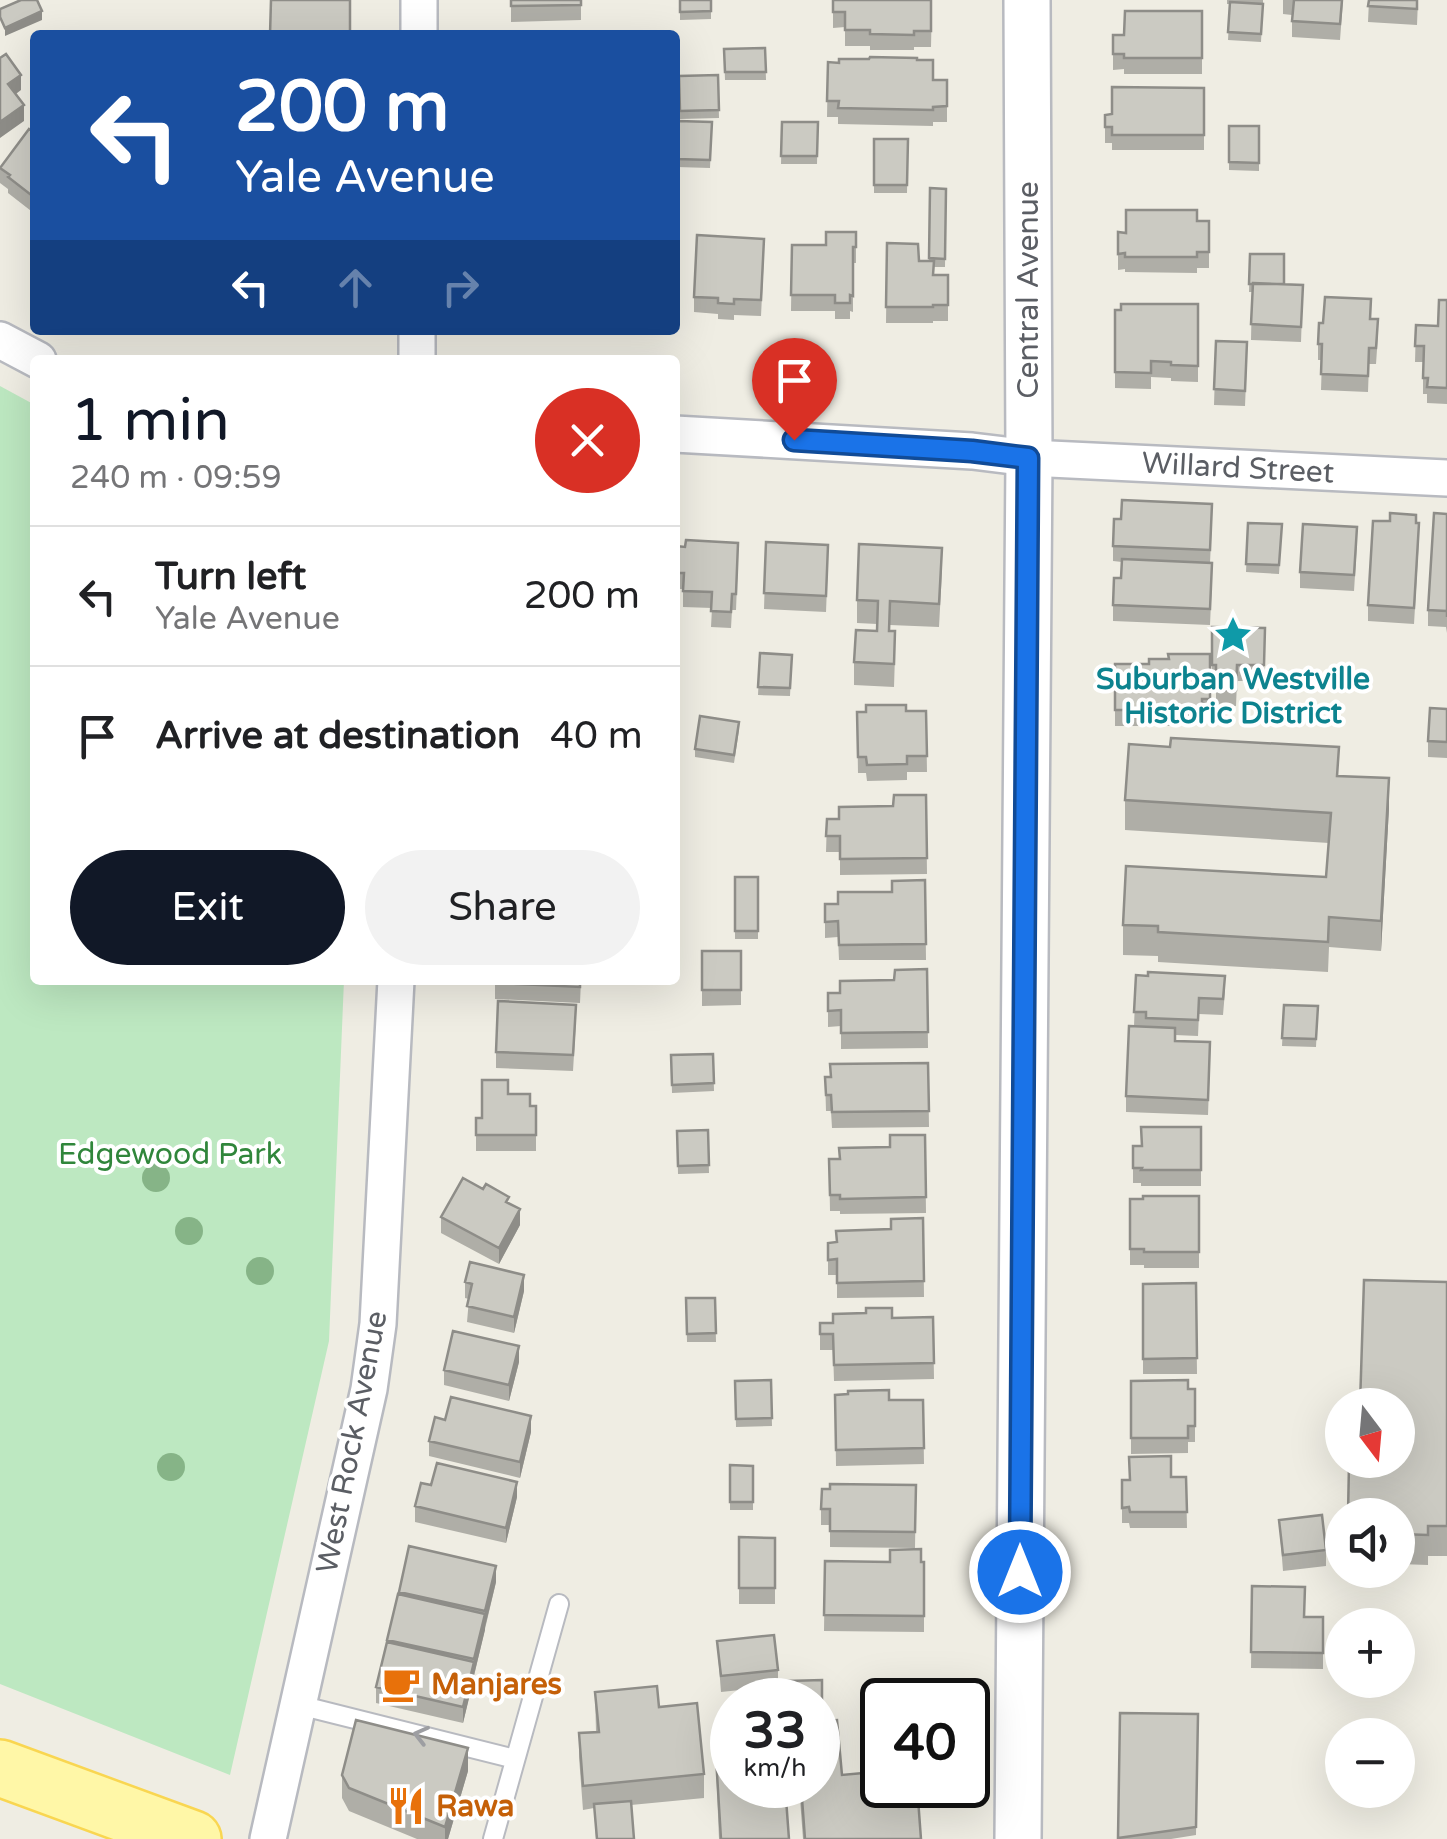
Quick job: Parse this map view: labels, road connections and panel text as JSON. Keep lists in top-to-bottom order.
{
  "streets": {
    "street": ["Central Avenue", "Willard Street", "West Rock Avenue"]
  },
  "crossings": [
    ["Central Avenue", "Willard Street"]
  ],
  "parks": ["Edgewood Park"],
  "places": {
    "place": ["Suburban Westville Historic District"],
    "cafe": ["Manjares"],
    "restaurant": ["Rawa"]
  },
  "north": "bottom",
  "page": {
    "turn": ["200 m", "Yale Avenue"],
    "heading": ["1 min", "240 m · 09:59"],
    "list": [
      {
        "name": "Turn left",
        "note": "Yale Avenue",
        "value": "200 m"
      },
      {
        "name": "Arrive at destination",
        "value": "40 m"
      }
    ],
    "buttons": ["Exit", "Share"],
    "map_buttons": ["+", "−"],
    "speed": "33 km/h",
    "limit": "40"
  }
}
